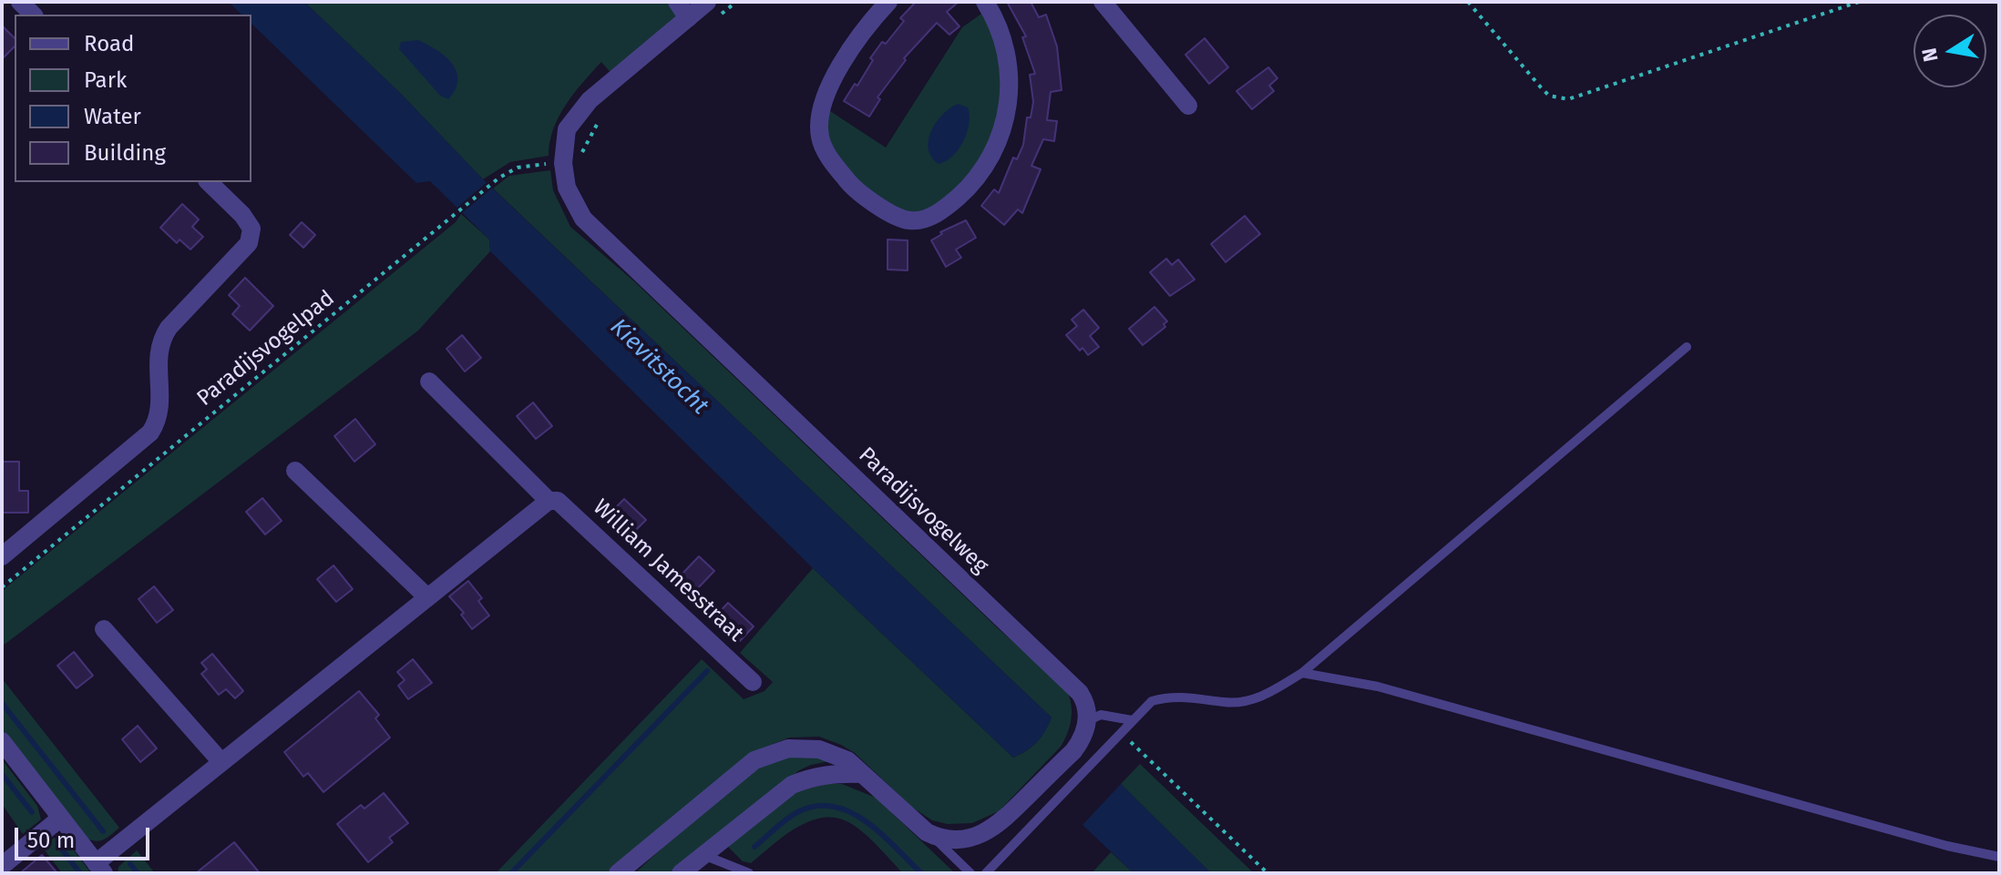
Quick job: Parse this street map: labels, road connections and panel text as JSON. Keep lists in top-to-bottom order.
{
  "streets": {
    "street": ["Paradijsvogelweg", "William Jamesstraat"],
    "path": ["Paradijsvogelpad"]
  },
  "crossings": [
    ["Paradijsvogelpad", "Paradijsvogelweg"]
  ],
  "water": ["Kievitstocht"],
  "legend": [
    "Road",
    "Park",
    "Water",
    "Building"
  ],
  "scale_bar": "50 m",
  "north": "left"
}
